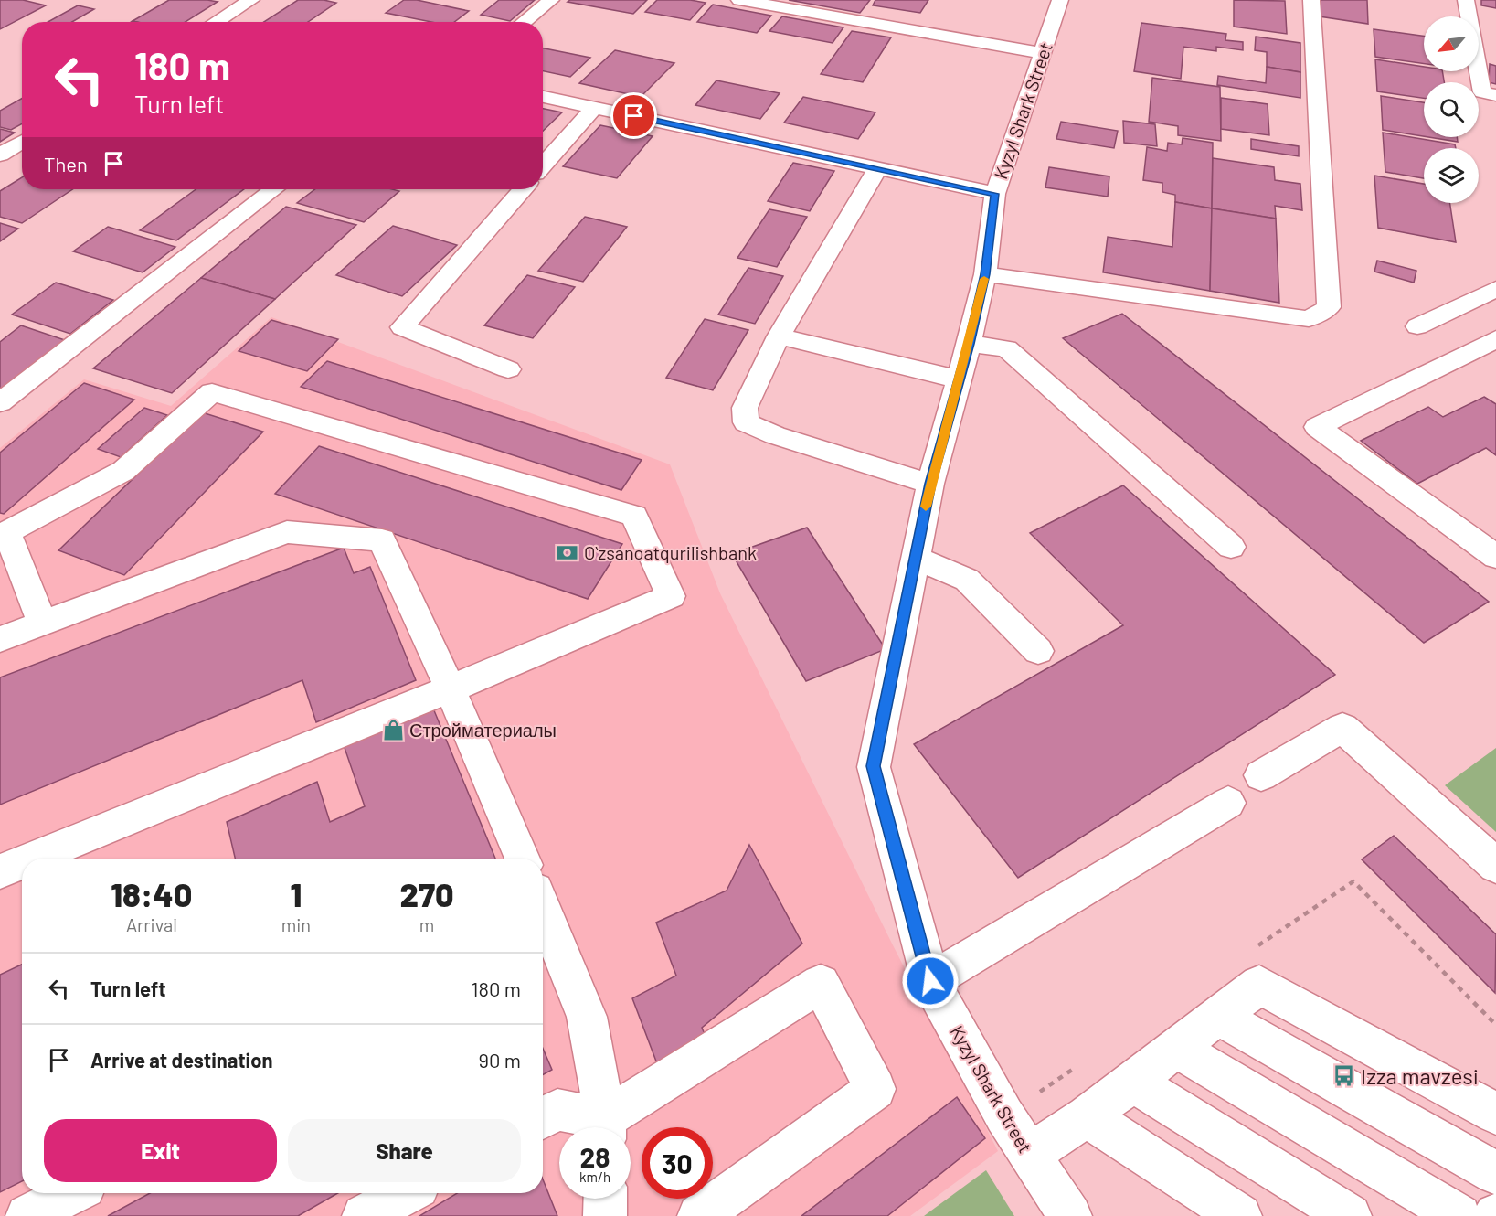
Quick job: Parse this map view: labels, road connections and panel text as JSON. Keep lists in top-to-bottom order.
{
  "streets": {
    "street": ["Kyzyl Shark Street"]
  },
  "places": {
    "bank": ["Oʻzsanoatqurilishbank"],
    "shop": ["Стройматериалы"],
    "bus stop": ["Izza mavzesi"]
  },
  "north": "bottom left",
  "page": {
    "turn": ["180 m", "Turn left"],
    "then": "Then",
    "eta": [
      "18:40",
      "Arrival",
      "1",
      "min",
      "270",
      "m"
    ],
    "list": [
      {
        "name": "Turn left",
        "value": "180 m"
      },
      {
        "name": "Arrive at destination",
        "value": "90 m"
      }
    ],
    "buttons": ["Exit", "Share"],
    "speed": "28 km/h",
    "limit": "30"
  }
}
